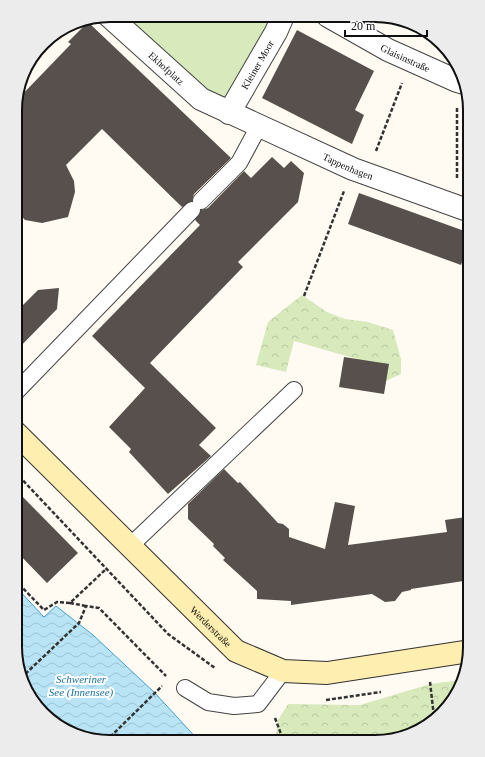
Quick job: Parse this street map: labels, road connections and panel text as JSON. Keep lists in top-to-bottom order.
{
  "streets": {
    "street": [
      "Glaisinstraße",
      "Kleiner Moor",
      "Ekhofplatz",
      "Tappenhagen",
      "Werderstraße"
    ]
  },
  "crossings": [
    ["Kleiner Moor", "Ekhofplatz"],
    ["Kleiner Moor", "Tappenhagen"],
    ["Ekhofplatz", "Tappenhagen"]
  ],
  "water": ["Schweriner See (Innensee)"],
  "scale_bar": "20 m"
}
